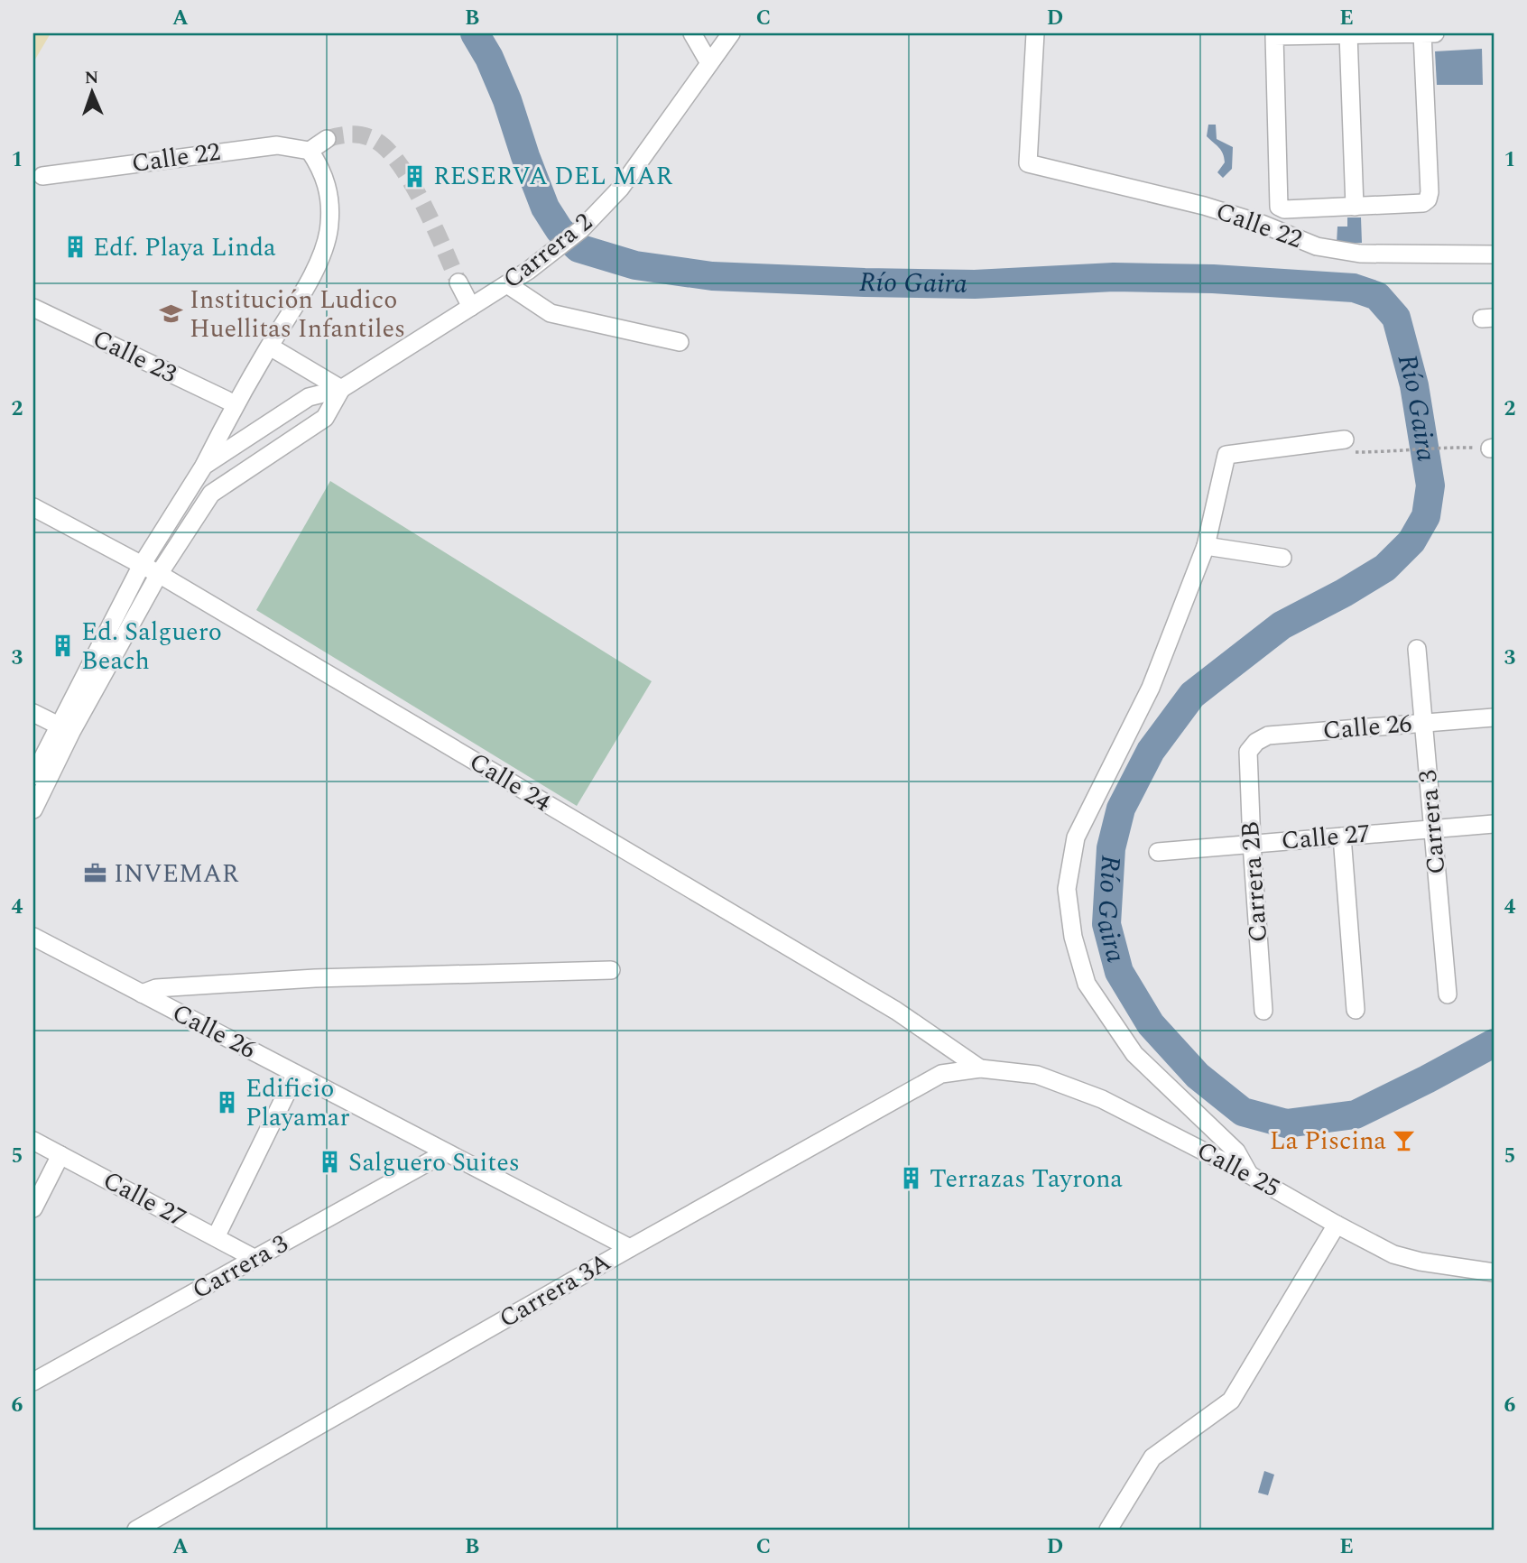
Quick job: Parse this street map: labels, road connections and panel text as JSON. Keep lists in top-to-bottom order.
{
  "streets": {
    "street": [
      "Calle 22",
      "Carrera 2",
      "Calle 23",
      "Calle 26",
      "Calle 24",
      "Carrera 3",
      "Calle 27",
      "Carrera 2B",
      "Calle 25",
      "Carrera 3A"
    ]
  },
  "crossings": [
    ["Carrera 2", "Calle 24"],
    ["Calle 26", "Carrera 3"],
    ["Calle 26", "Carrera 2B"],
    ["Calle 26", "Carrera 3A"],
    ["Calle 24", "Calle 25"],
    ["Calle 24", "Carrera 3A"],
    ["Carrera 3", "Calle 27"],
    ["Calle 27", "Carrera 2B"],
    ["Calle 25", "Carrera 3A"]
  ],
  "water": ["Río Gaira"],
  "places": {
    "building": [
      "RESERVA DEL MAR",
      "Edf. Playa Linda",
      "Ed. Salguero Beach",
      "Edificio Playamar",
      "Salguero Suites",
      "Terrazas Tayrona"
    ],
    "school or university": ["Institución Ludico Huellitas Infantiles"],
    "office": ["INVEMAR"],
    "bar": ["La Piscina"]
  },
  "north": "top",
  "grid": {
    "columns": [
      "A",
      "B",
      "C",
      "D",
      "E"
    ],
    "rows": [
      "1",
      "2",
      "3",
      "4",
      "5",
      "6"
    ]
  }
}
